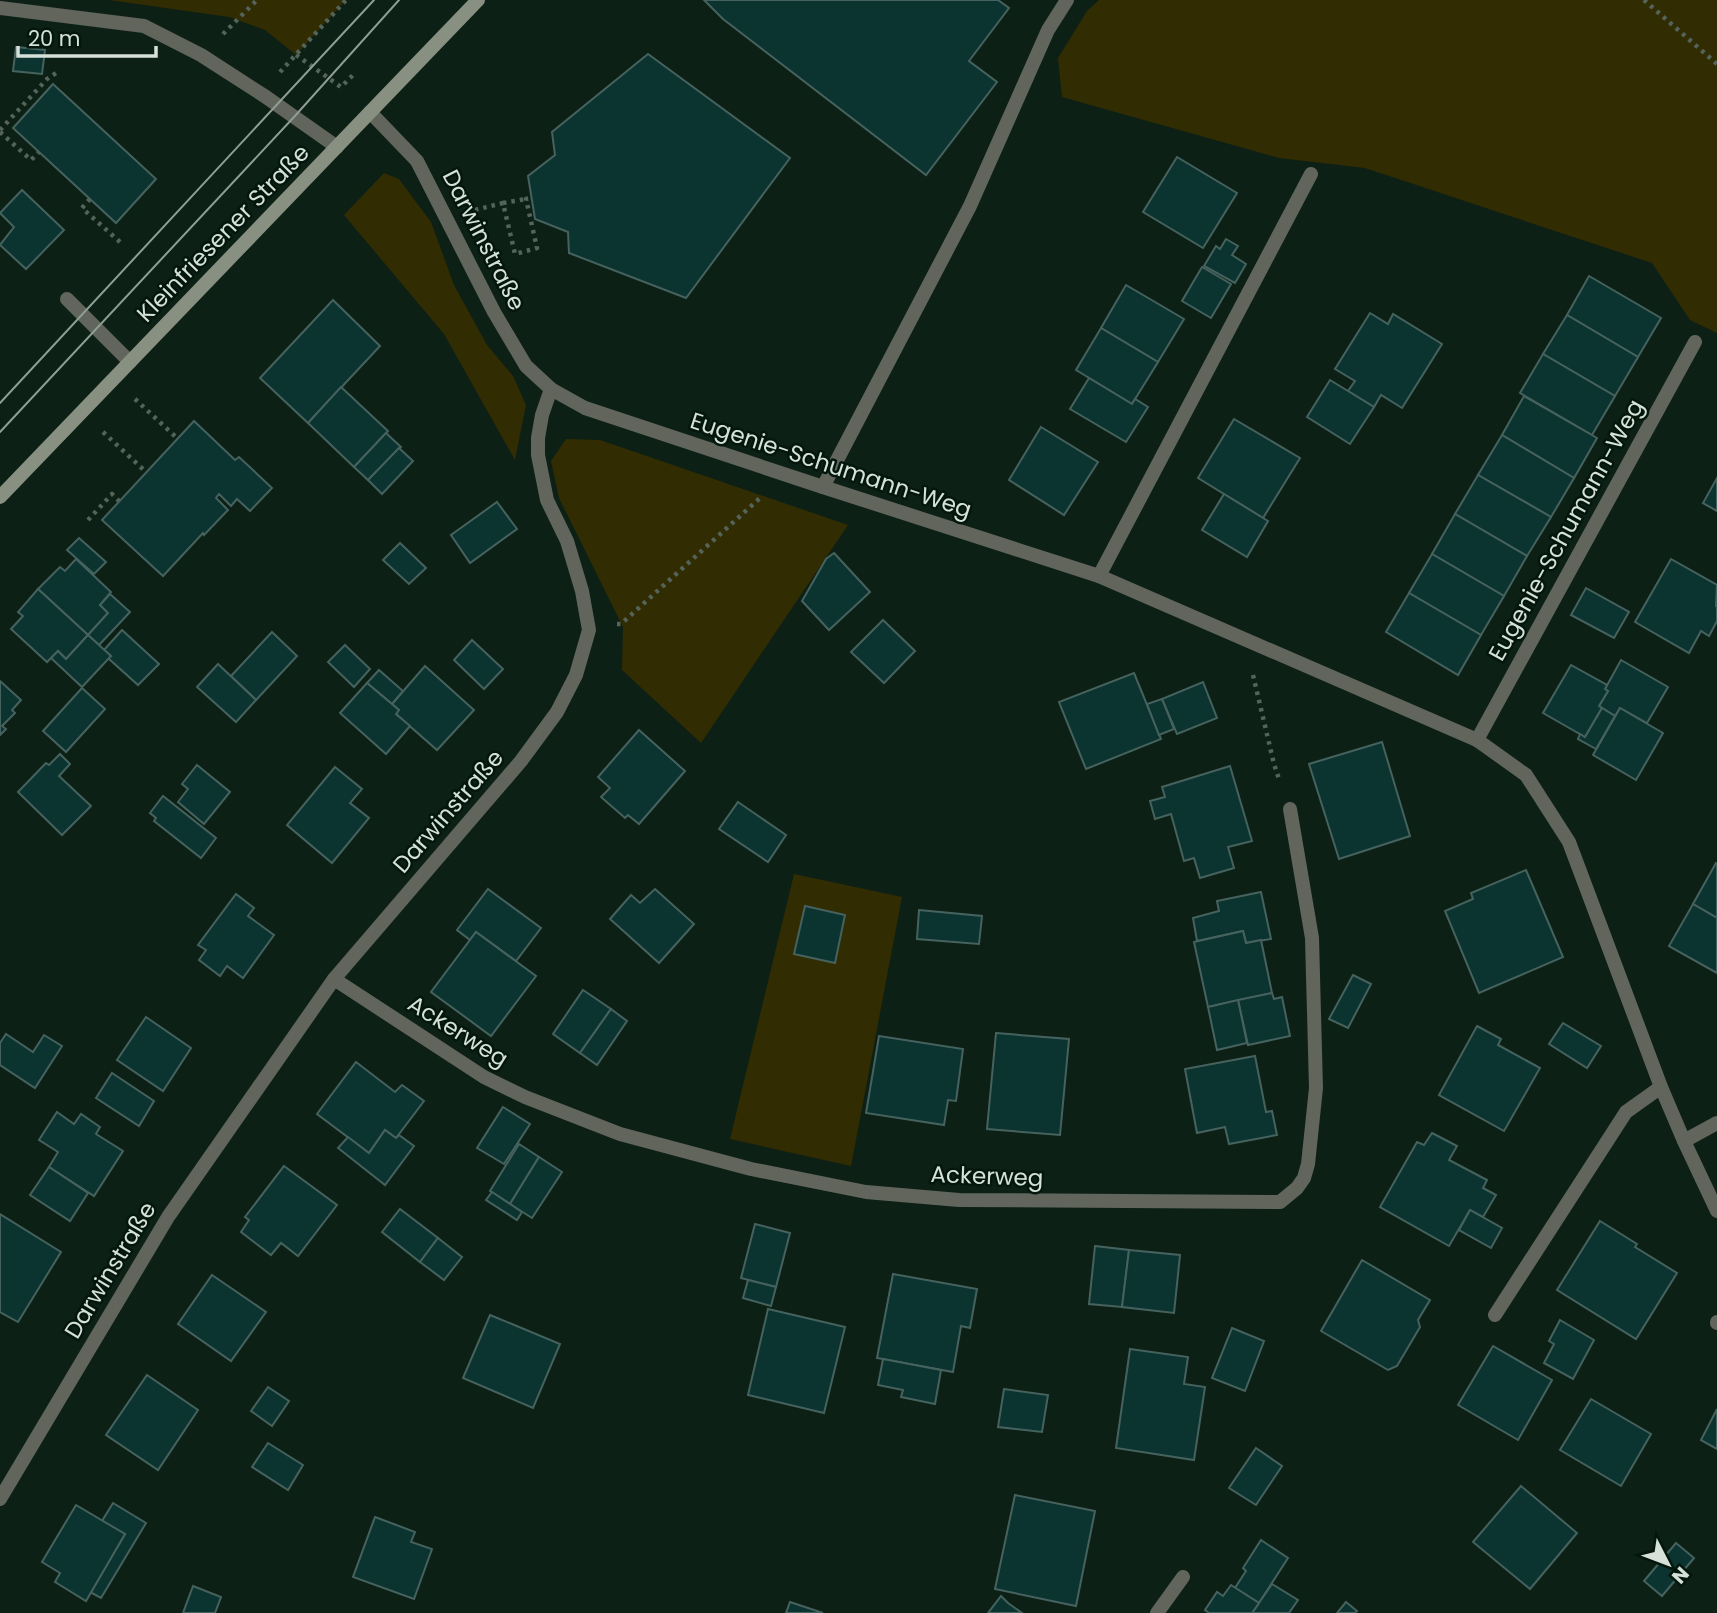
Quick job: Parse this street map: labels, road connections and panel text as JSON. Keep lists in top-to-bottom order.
{
  "streets": {
    "street": [
      "Kleinfriesener Straße",
      "Darwinstraße",
      "Eugenie-Schumann-Weg",
      "Ackerweg"
    ]
  },
  "crossings": [
    ["Kleinfriesener Straße", "Darwinstraße"],
    ["Darwinstraße", "Eugenie-Schumann-Weg"],
    ["Darwinstraße", "Ackerweg"]
  ],
  "scale_bar": "20 m",
  "north": "bottom right"
}
